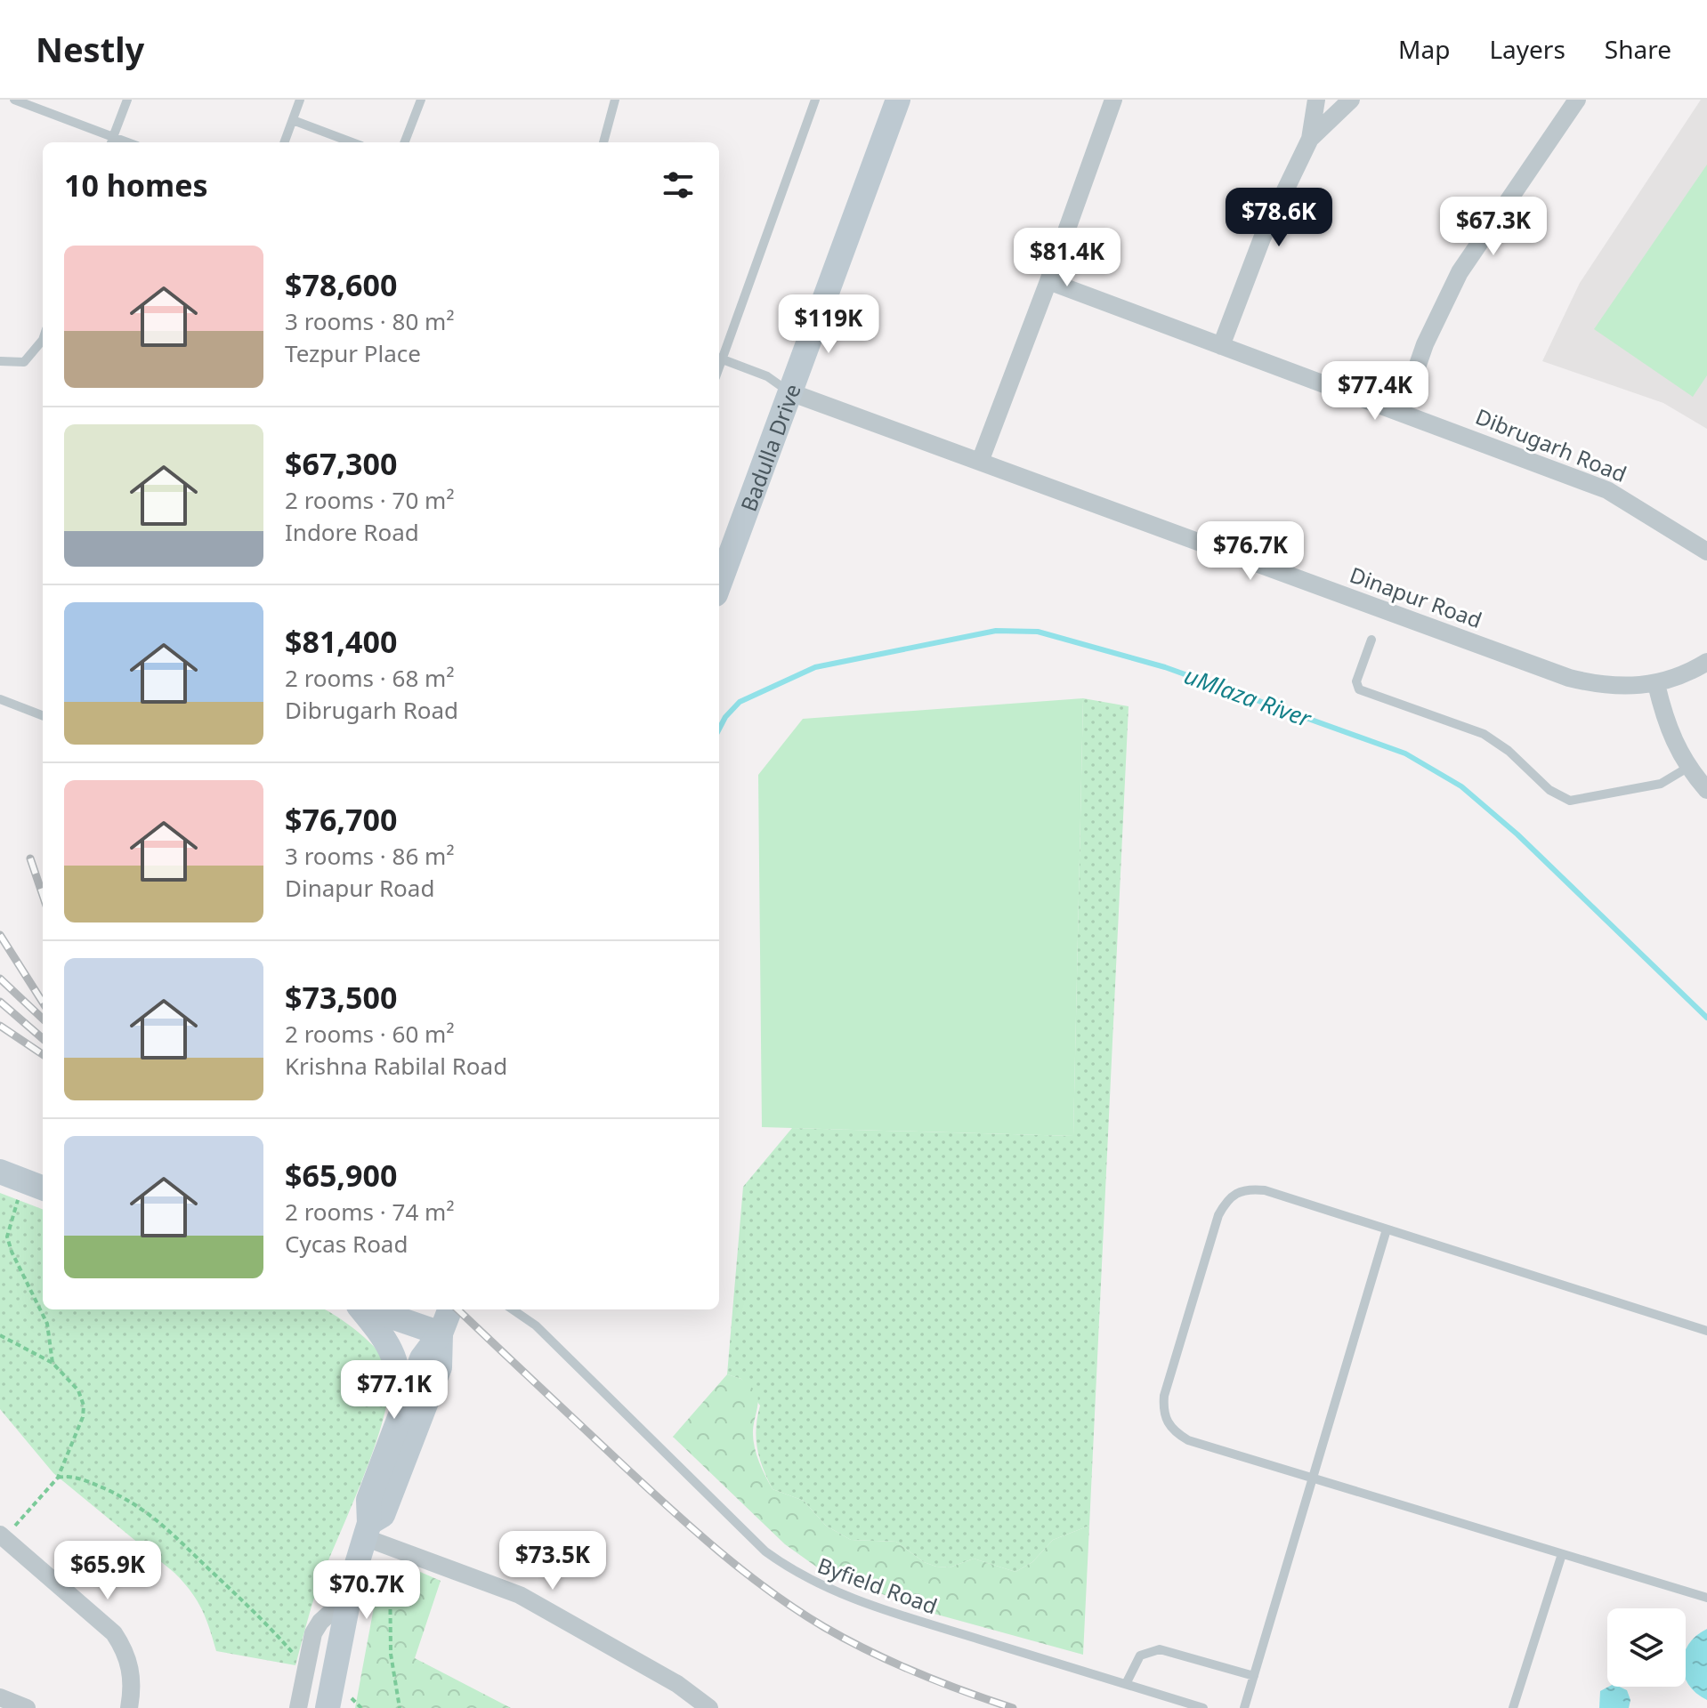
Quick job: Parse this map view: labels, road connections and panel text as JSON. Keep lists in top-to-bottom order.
{
  "streets": {
    "street": ["Dibrugarh Road", "Badulla Drive", "Dinapur Road"],
    "lane": ["Byfield Road"]
  },
  "crossings": [
    ["Badulla Drive", "Dinapur Road"]
  ],
  "water": ["uMlaza River"],
  "page": {
    "header": "Nestly",
    "nav": ["Map", "Layers", "Share"],
    "heading": "10 homes",
    "price": [
      "$78.6K",
      "$67.3K",
      "$81.4K",
      "$119K",
      "$77.4K",
      "$76.7K",
      "$77.1K",
      "$73.5K",
      "$65.9K",
      "$70.7K"
    ],
    "list": [
      {
        "name": "$78,600",
        "note": "3 rooms · 80 m² · Tezpur Place"
      },
      {
        "name": "$67,300",
        "note": "2 rooms · 70 m² · Indore Road"
      },
      {
        "name": "$81,400",
        "note": "2 rooms · 68 m² · Dibrugarh Road"
      },
      {
        "name": "$76,700",
        "note": "3 rooms · 86 m² · Dinapur Road"
      },
      {
        "name": "$73,500",
        "note": "2 rooms · 60 m² · Krishna Rabilal Road"
      },
      {
        "name": "$65,900",
        "note": "2 rooms · 74 m² · Cycas Road"
      }
    ]
  }
}
